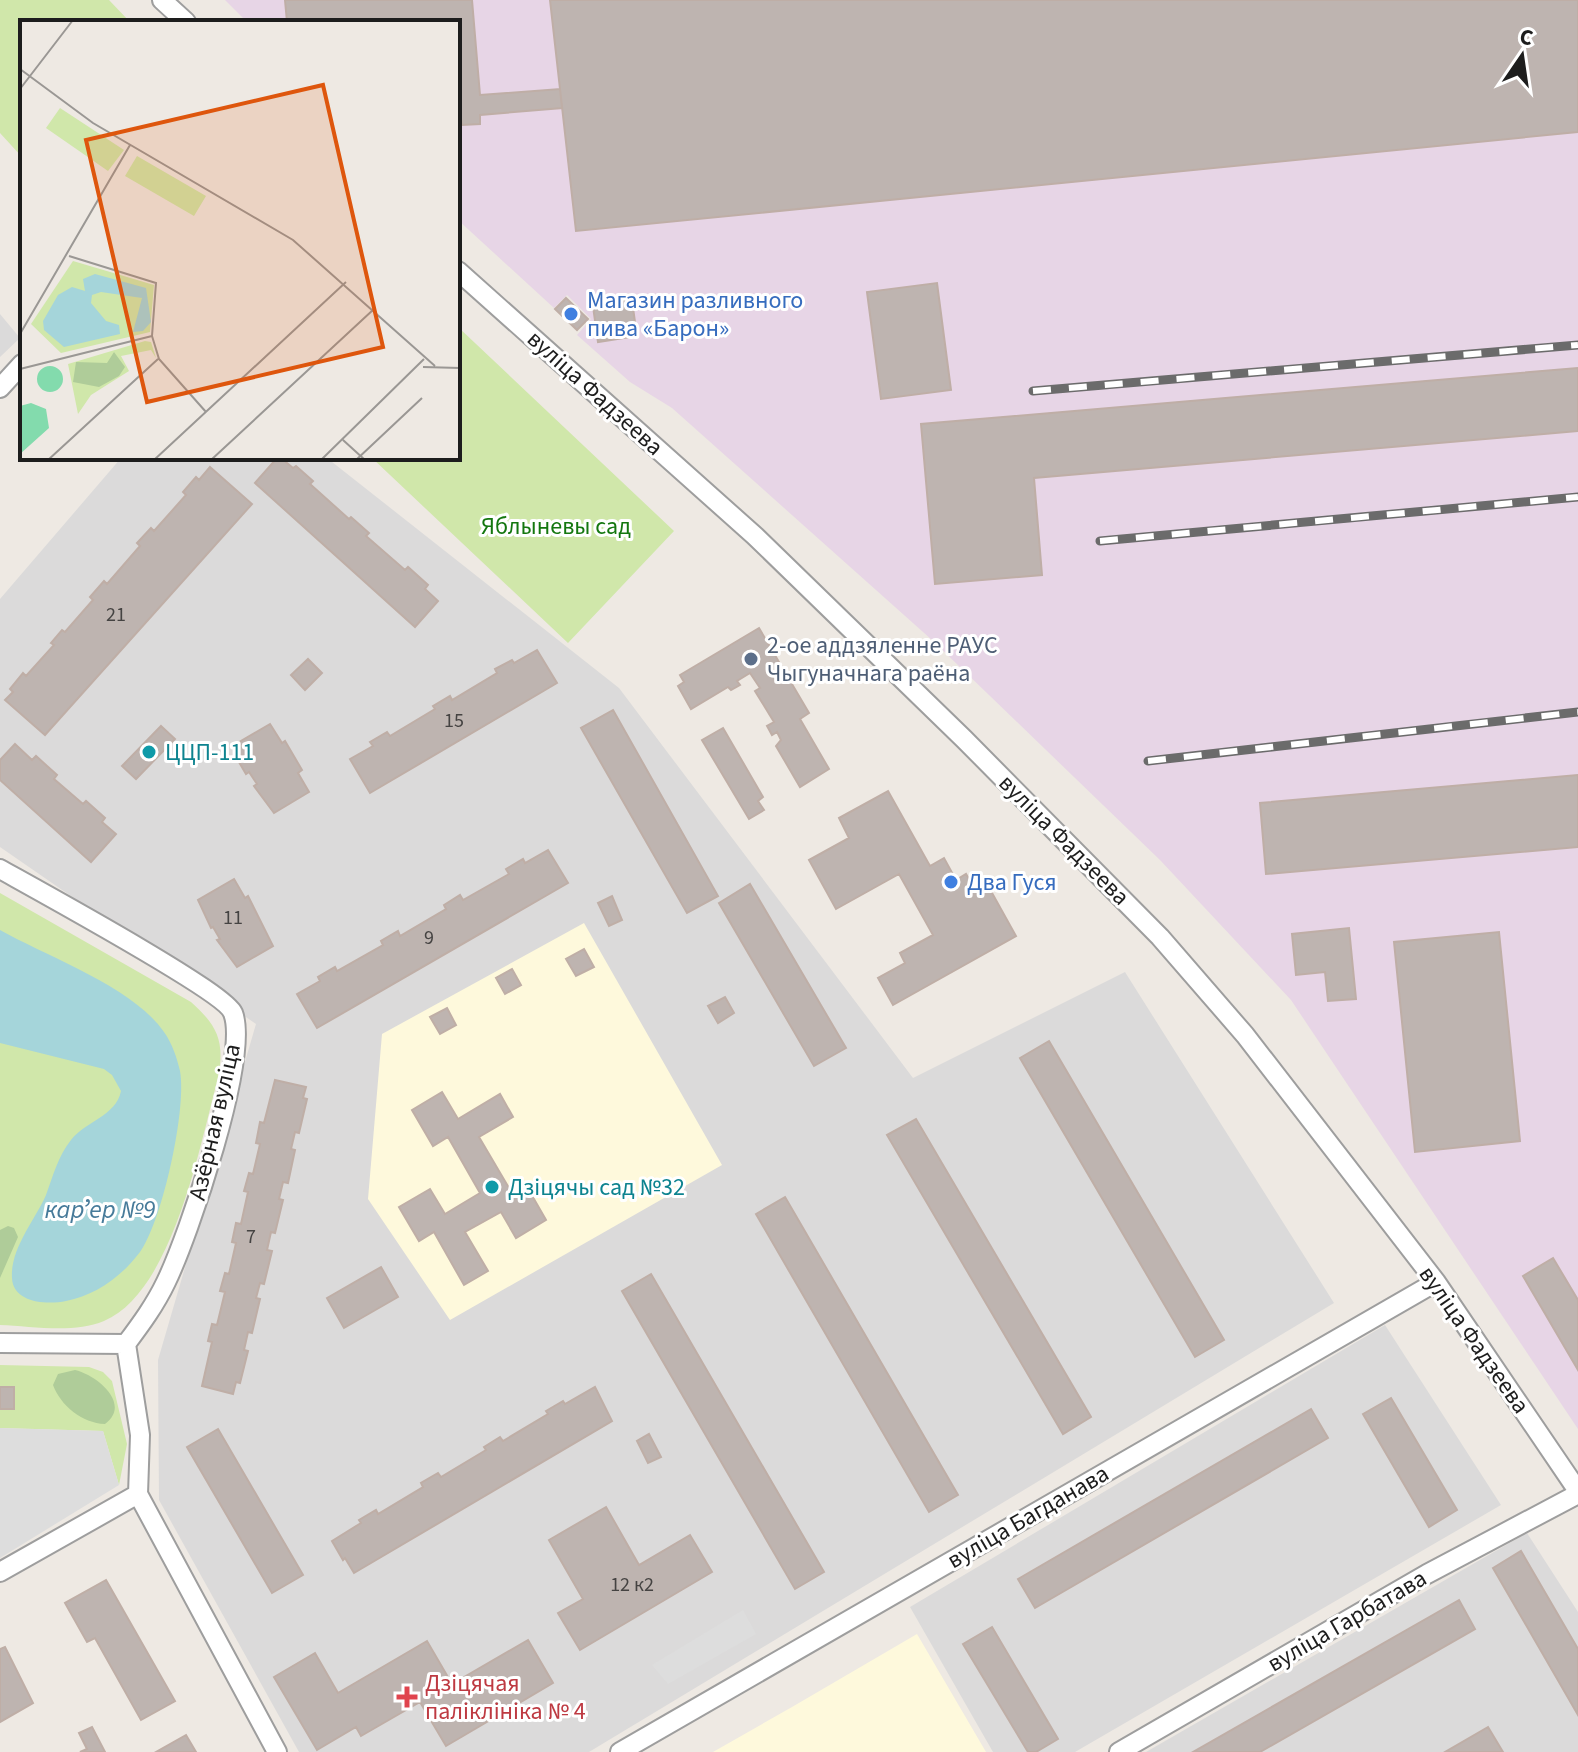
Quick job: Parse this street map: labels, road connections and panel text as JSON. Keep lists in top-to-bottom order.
{
  "streets": {
    "street": [
      "вуліца Фадзеева",
      "Азёрная вуліца",
      "вуліца Багданава",
      "вуліца Гарбатава"
    ]
  },
  "crossings": [
    ["вуліца Фадзеева", "вуліца Багданава"],
    ["вуліца Фадзеева", "вуліца Гарбатава"]
  ],
  "water": ["карʼер №9"],
  "parks": ["Яблыневы сад"],
  "places": {
    "other": [
      "Магазин разливного пива «Барон»",
      "2-ое аддзяленне РАУС Чыгуначнага раёна",
      "ЦЦП-111",
      "Два Гуся",
      "Дзіцячы сад №32"
    ],
    "health": ["Дзіцячая паліклініка № 4"]
  },
  "house_numbers": [
    "21",
    "15",
    "11",
    "9",
    "7",
    "12 к2"
  ],
  "north": "top"
}
